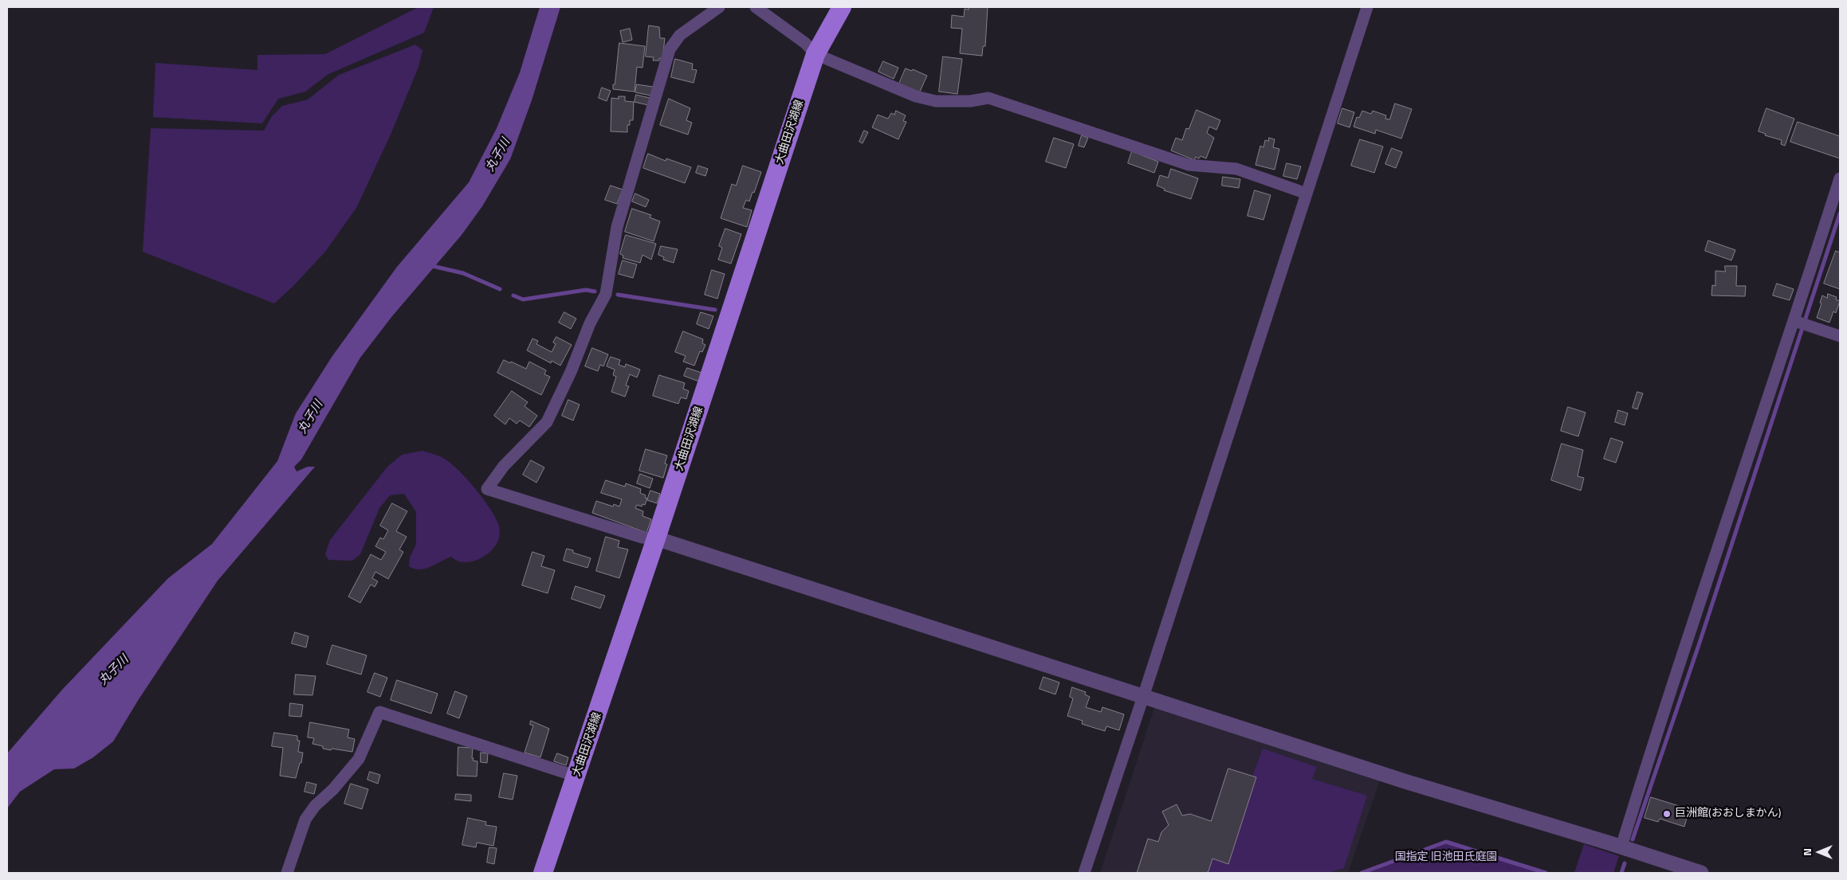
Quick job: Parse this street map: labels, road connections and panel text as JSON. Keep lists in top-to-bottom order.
{
  "streets": {
    "main road": ["大曲田沢湖線"]
  },
  "water": ["丸子川"],
  "parks": ["国指定 旧池田氏庭園"],
  "places": ["巨洲館(おおしまかん)"],
  "north": "left"
}
